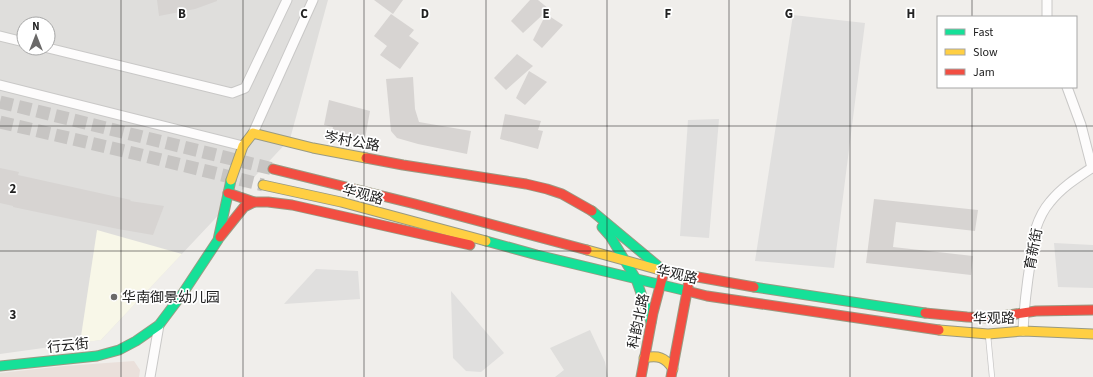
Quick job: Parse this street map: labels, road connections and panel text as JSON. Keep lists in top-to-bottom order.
{
  "streets": {
    "street": [
      "岑村公路",
      "华观路",
      "育新街",
      "科韵北路",
      "行云街"
    ]
  },
  "crossings": [
    ["岑村公路", "华观路"],
    ["岑村公路", "科韵北路"],
    ["华观路", "育新街"],
    ["华观路", "科韵北路"]
  ],
  "places": ["华南御景幼儿园"],
  "legend": ["Fast", "Slow", "Jam"],
  "north": "top",
  "grid": {
    "columns": [
      "B",
      "C",
      "D",
      "E",
      "F",
      "G",
      "H"
    ],
    "rows": ["2", "3"]
  }
}
